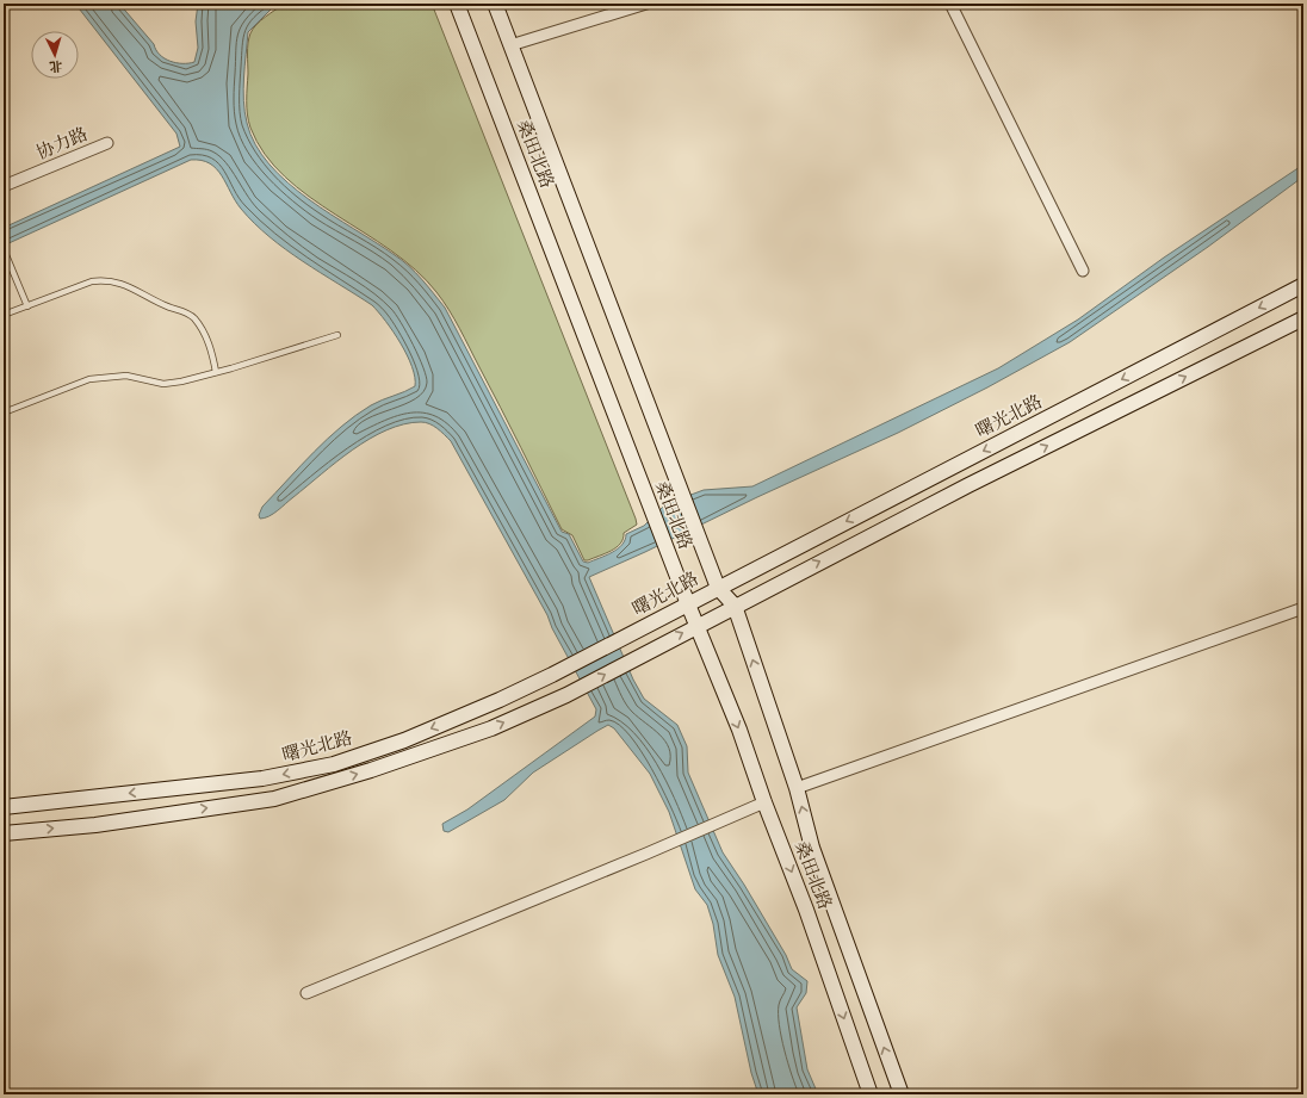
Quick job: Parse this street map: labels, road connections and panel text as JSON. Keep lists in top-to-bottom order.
{
  "streets": {
    "main road": ["桑田北路", "曙光北路"],
    "street": ["协力路"]
  },
  "crossings": [
    ["桑田北路", "曙光北路"]
  ],
  "north": "bottom"
}
